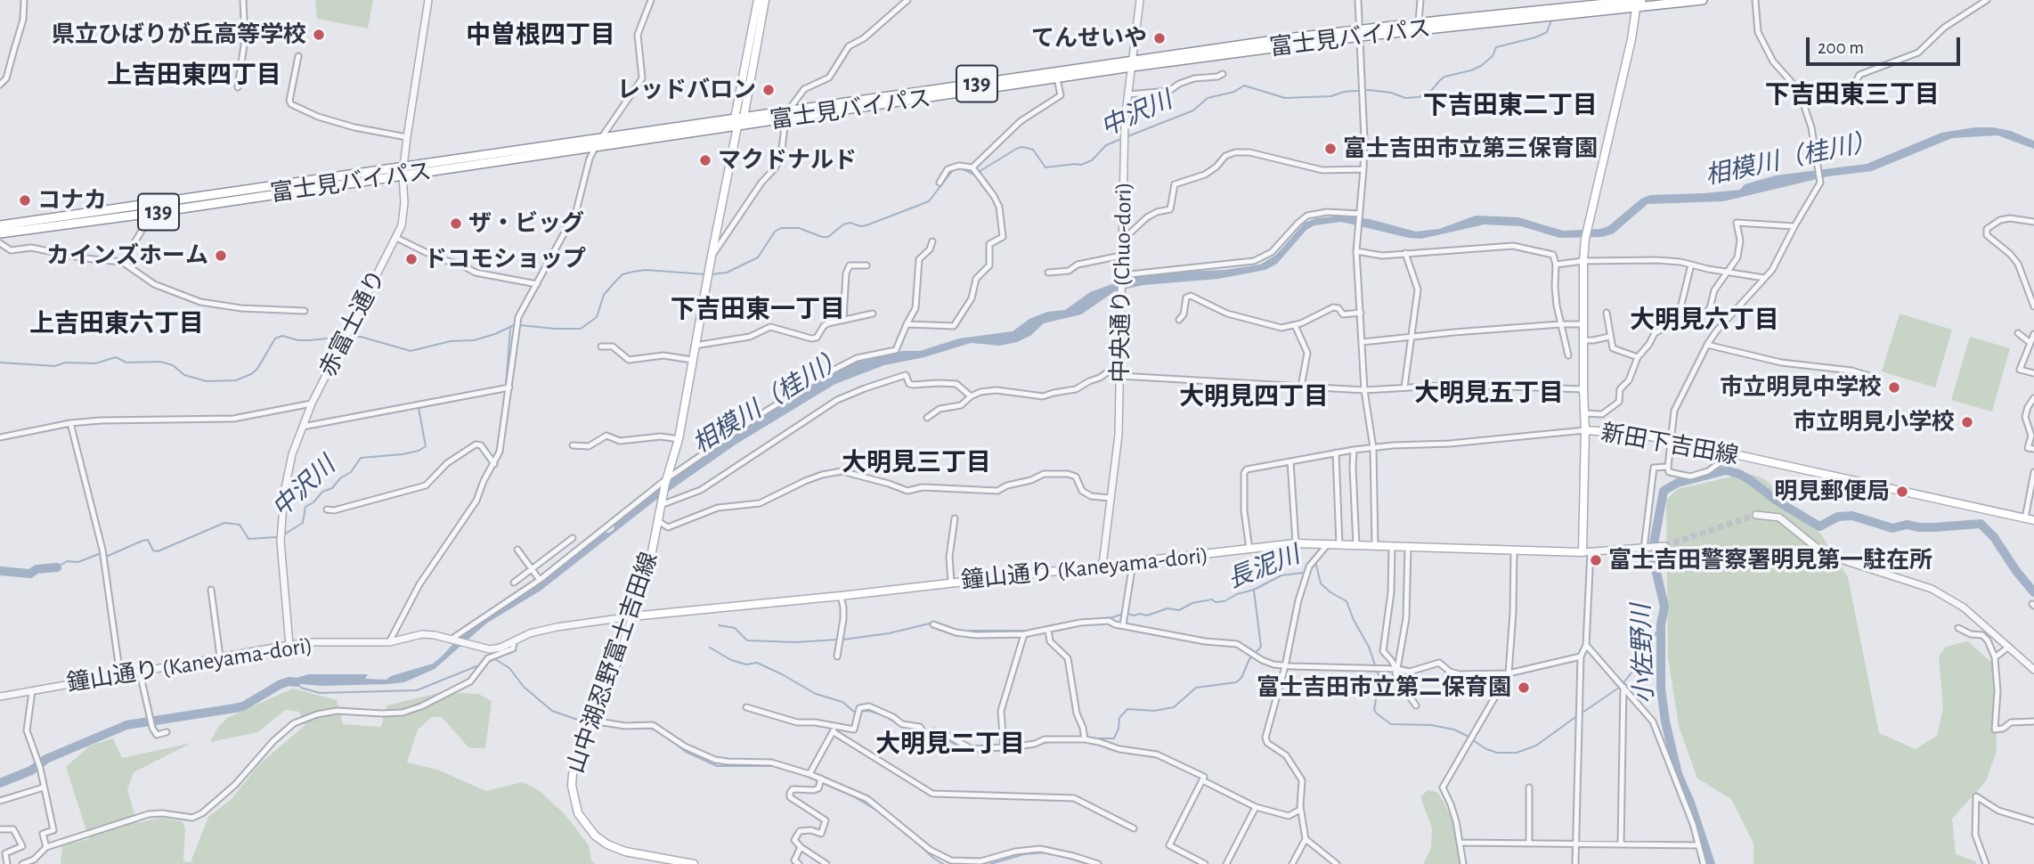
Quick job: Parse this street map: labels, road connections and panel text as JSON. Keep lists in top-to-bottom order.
{
  "streets": {
    "highway": ["富士見バイパス", "139"],
    "main road": ["新田下吉田線", "鐘山通り (Kaneyama-dori)", "山中湖忍野富士吉田線"],
    "street": ["中央通り (Chuo-dori)", "赤富士通り"]
  },
  "crossings": [
    ["富士見バイパス", "中央通り (Chuo-dori)"],
    ["富士見バイパス", "赤富士通り"],
    ["富士見バイパス", "新田下吉田線"],
    ["富士見バイパス", "山中湖忍野富士吉田線"],
    ["中央通り (Chuo-dori)", "鐘山通り (Kaneyama-dori)"],
    ["赤富士通り", "鐘山通り (Kaneyama-dori)"],
    ["鐘山通り (Kaneyama-dori)", "山中湖忍野富士吉田線"]
  ],
  "districts": [
    "中曽根四丁目",
    "上吉田東四丁目",
    "下吉田東三丁目",
    "下吉田東二丁目",
    "下吉田東一丁目",
    "大明見六丁目",
    "上吉田東六丁目",
    "大明見五丁目",
    "大明見四丁目",
    "大明見三丁目",
    "大明見二丁目"
  ],
  "water": [
    "中沢川",
    "相模川（桂川）",
    "長泥川",
    "小佐野川"
  ],
  "places": [
    "県立ひばりが丘高等学校",
    "てんせいや",
    "レッドバロン",
    "富士吉田市立第三保育園",
    "マクドナルド",
    "コナカ",
    "ザ・ビッグ",
    "カインズホーム",
    "ドコモショップ",
    "市立明見中学校",
    "市立明見小学校",
    "明見郵便局",
    "富士吉田警察署明見第一駐在所",
    "富士吉田市立第二保育園"
  ],
  "scale_bar": "200 m"
}
